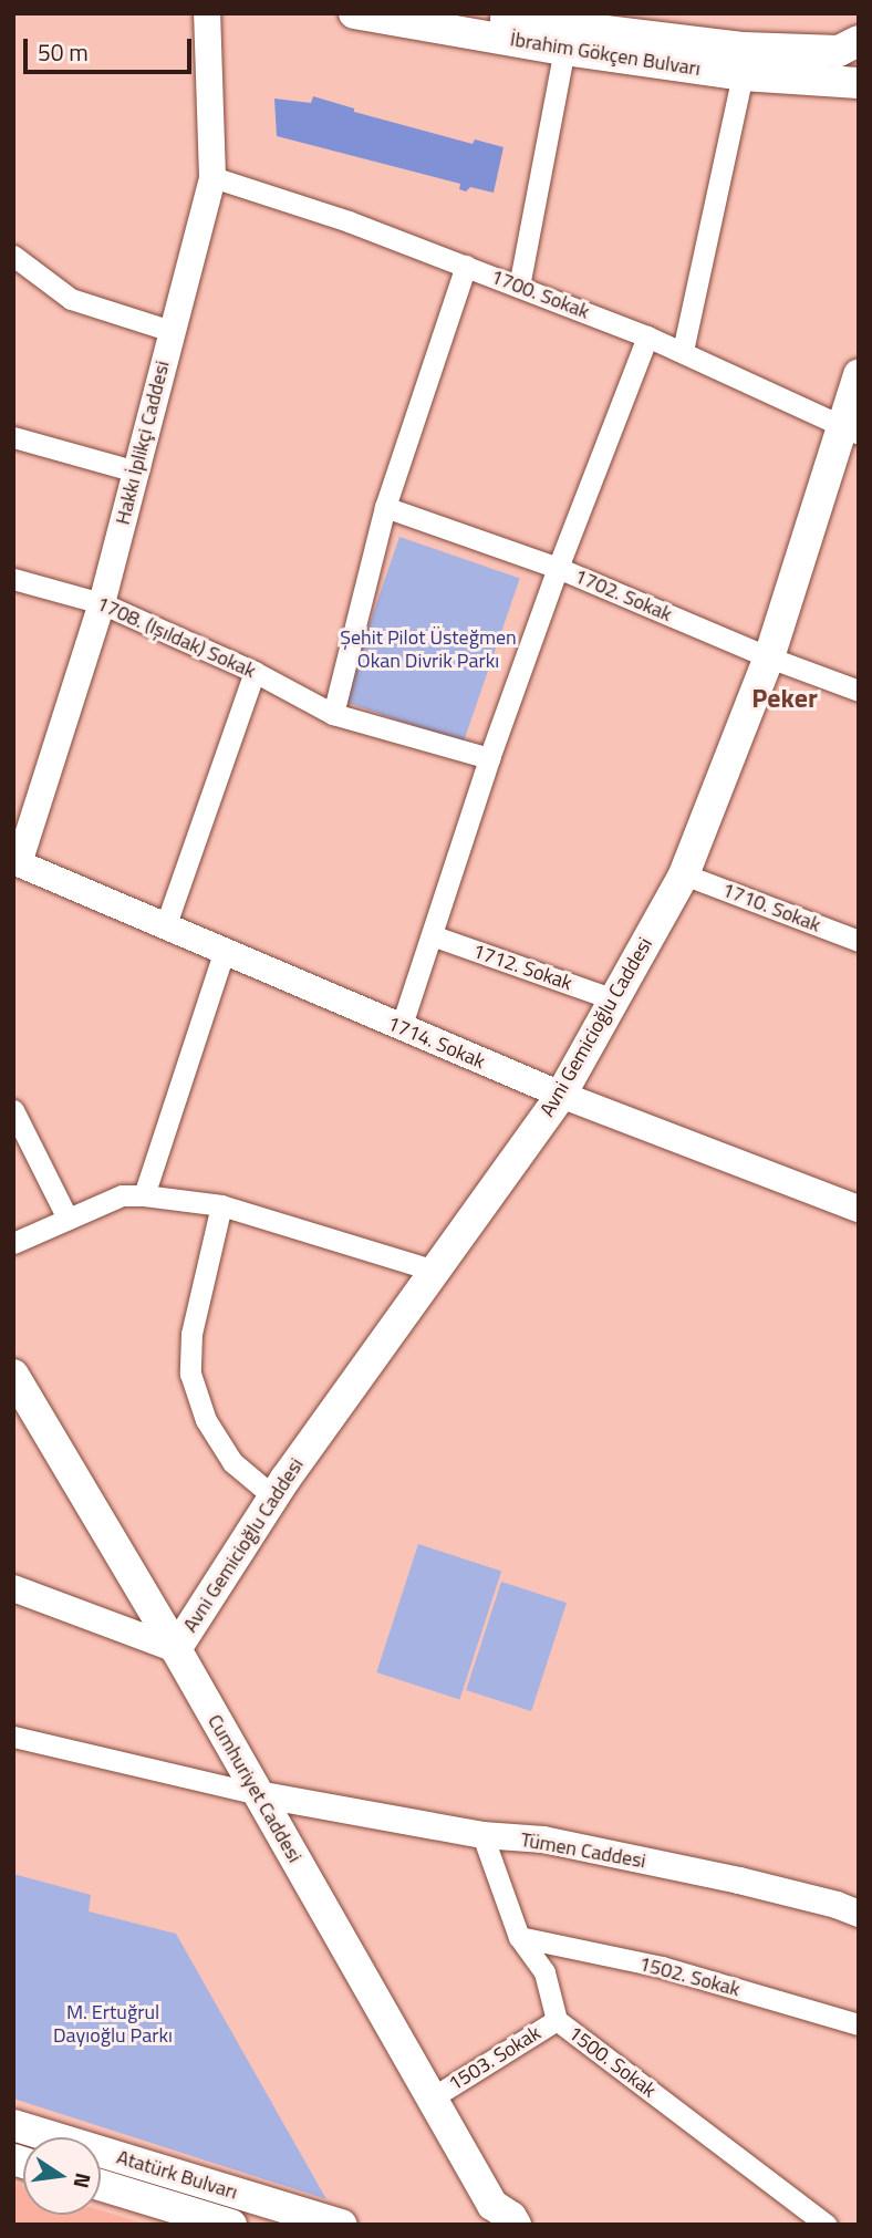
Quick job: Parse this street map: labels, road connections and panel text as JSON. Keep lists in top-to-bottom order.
{
  "streets": {
    "main road": [
      "İbrahim Gökçen Bulvarı",
      "Avni Gemicioğlu Caddesi",
      "Cumhuriyet Caddesi",
      "Atatürk Bulvarı"
    ],
    "street": [
      "1700. Sokak",
      "Hakkı İplikçi Caddesi",
      "1702. Sokak",
      "1708. (Işıldak) Sokak",
      "1710. Sokak",
      "1712. Sokak",
      "1714. Sokak",
      "Tümen Caddesi",
      "1502. Sokak",
      "1503. Sokak",
      "1500. Sokak"
    ]
  },
  "crossings": [
    ["1700. Sokak", "Hakkı İplikçi Caddesi"],
    ["1700. Sokak", "Avni Gemicioğlu Caddesi"],
    ["Hakkı İplikçi Caddesi", "1708. (Işıldak) Sokak"],
    ["Hakkı İplikçi Caddesi", "1714. Sokak"],
    ["1702. Sokak", "Avni Gemicioğlu Caddesi"],
    ["1710. Sokak", "Avni Gemicioğlu Caddesi"],
    ["1712. Sokak", "Avni Gemicioğlu Caddesi"],
    ["Avni Gemicioğlu Caddesi", "1714. Sokak"],
    ["Avni Gemicioğlu Caddesi", "Cumhuriyet Caddesi"],
    ["Cumhuriyet Caddesi", "Tümen Caddesi"],
    ["Cumhuriyet Caddesi", "1503. Sokak"],
    ["Tümen Caddesi", "1500. Sokak"],
    ["1502. Sokak", "1500. Sokak"],
    ["1503. Sokak", "1500. Sokak"]
  ],
  "districts": ["Peker"],
  "parks": ["Şehit Pilot Üsteğmen Okan Divrik Parkı", "M. Ertuğrul Dayıoğlu Parkı"],
  "scale_bar": "50 m",
  "north": "right"
}
